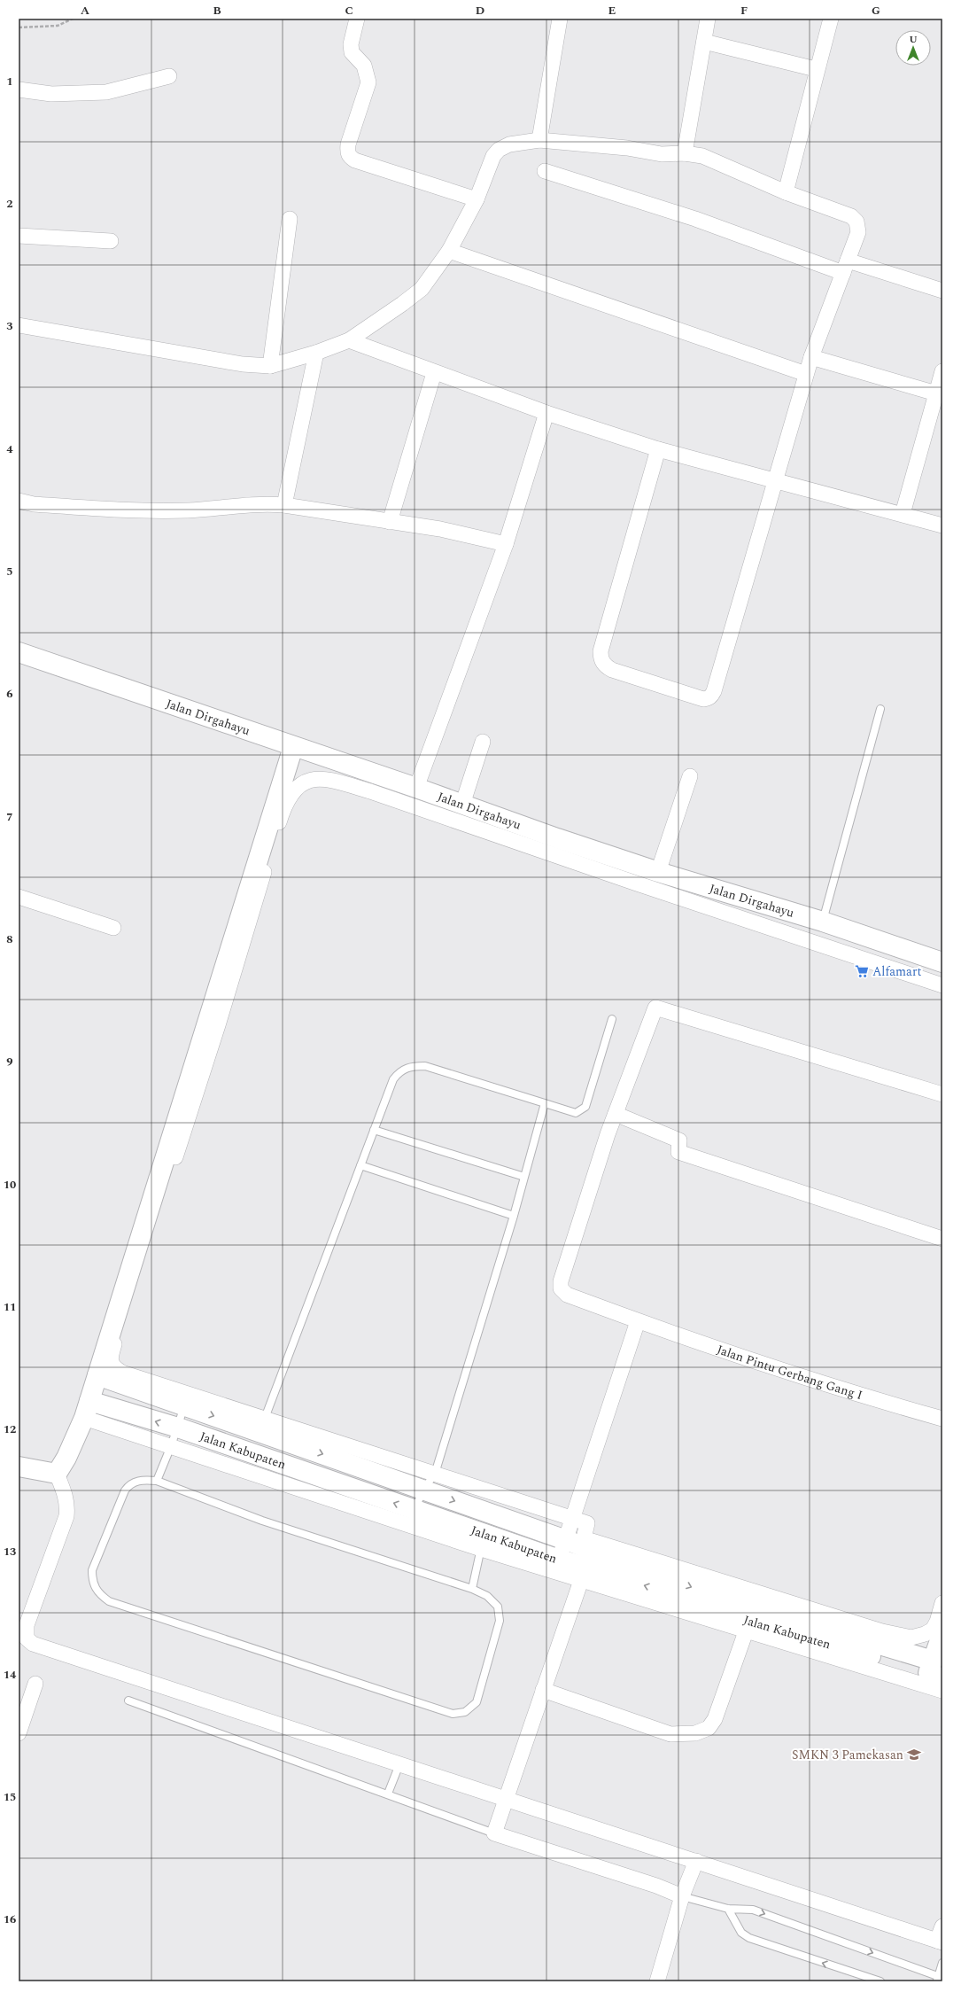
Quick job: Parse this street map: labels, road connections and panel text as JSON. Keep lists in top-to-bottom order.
{
  "streets": {
    "street": ["Jalan Dirgahayu", "Jalan Pintu Gerbang Gang I", "Jalan Kabupaten"]
  },
  "places": {
    "supermarket": ["Alfamart"],
    "school or university": ["SMKN 3 Pamekasan"]
  },
  "north": "top",
  "grid": {
    "columns": [
      "A",
      "B",
      "C",
      "D",
      "E",
      "F",
      "G"
    ],
    "rows": [
      "1",
      "2",
      "3",
      "4",
      "5",
      "6",
      "7",
      "8",
      "9",
      "10",
      "11",
      "12",
      "13",
      "14",
      "15",
      "16"
    ]
  }
}
